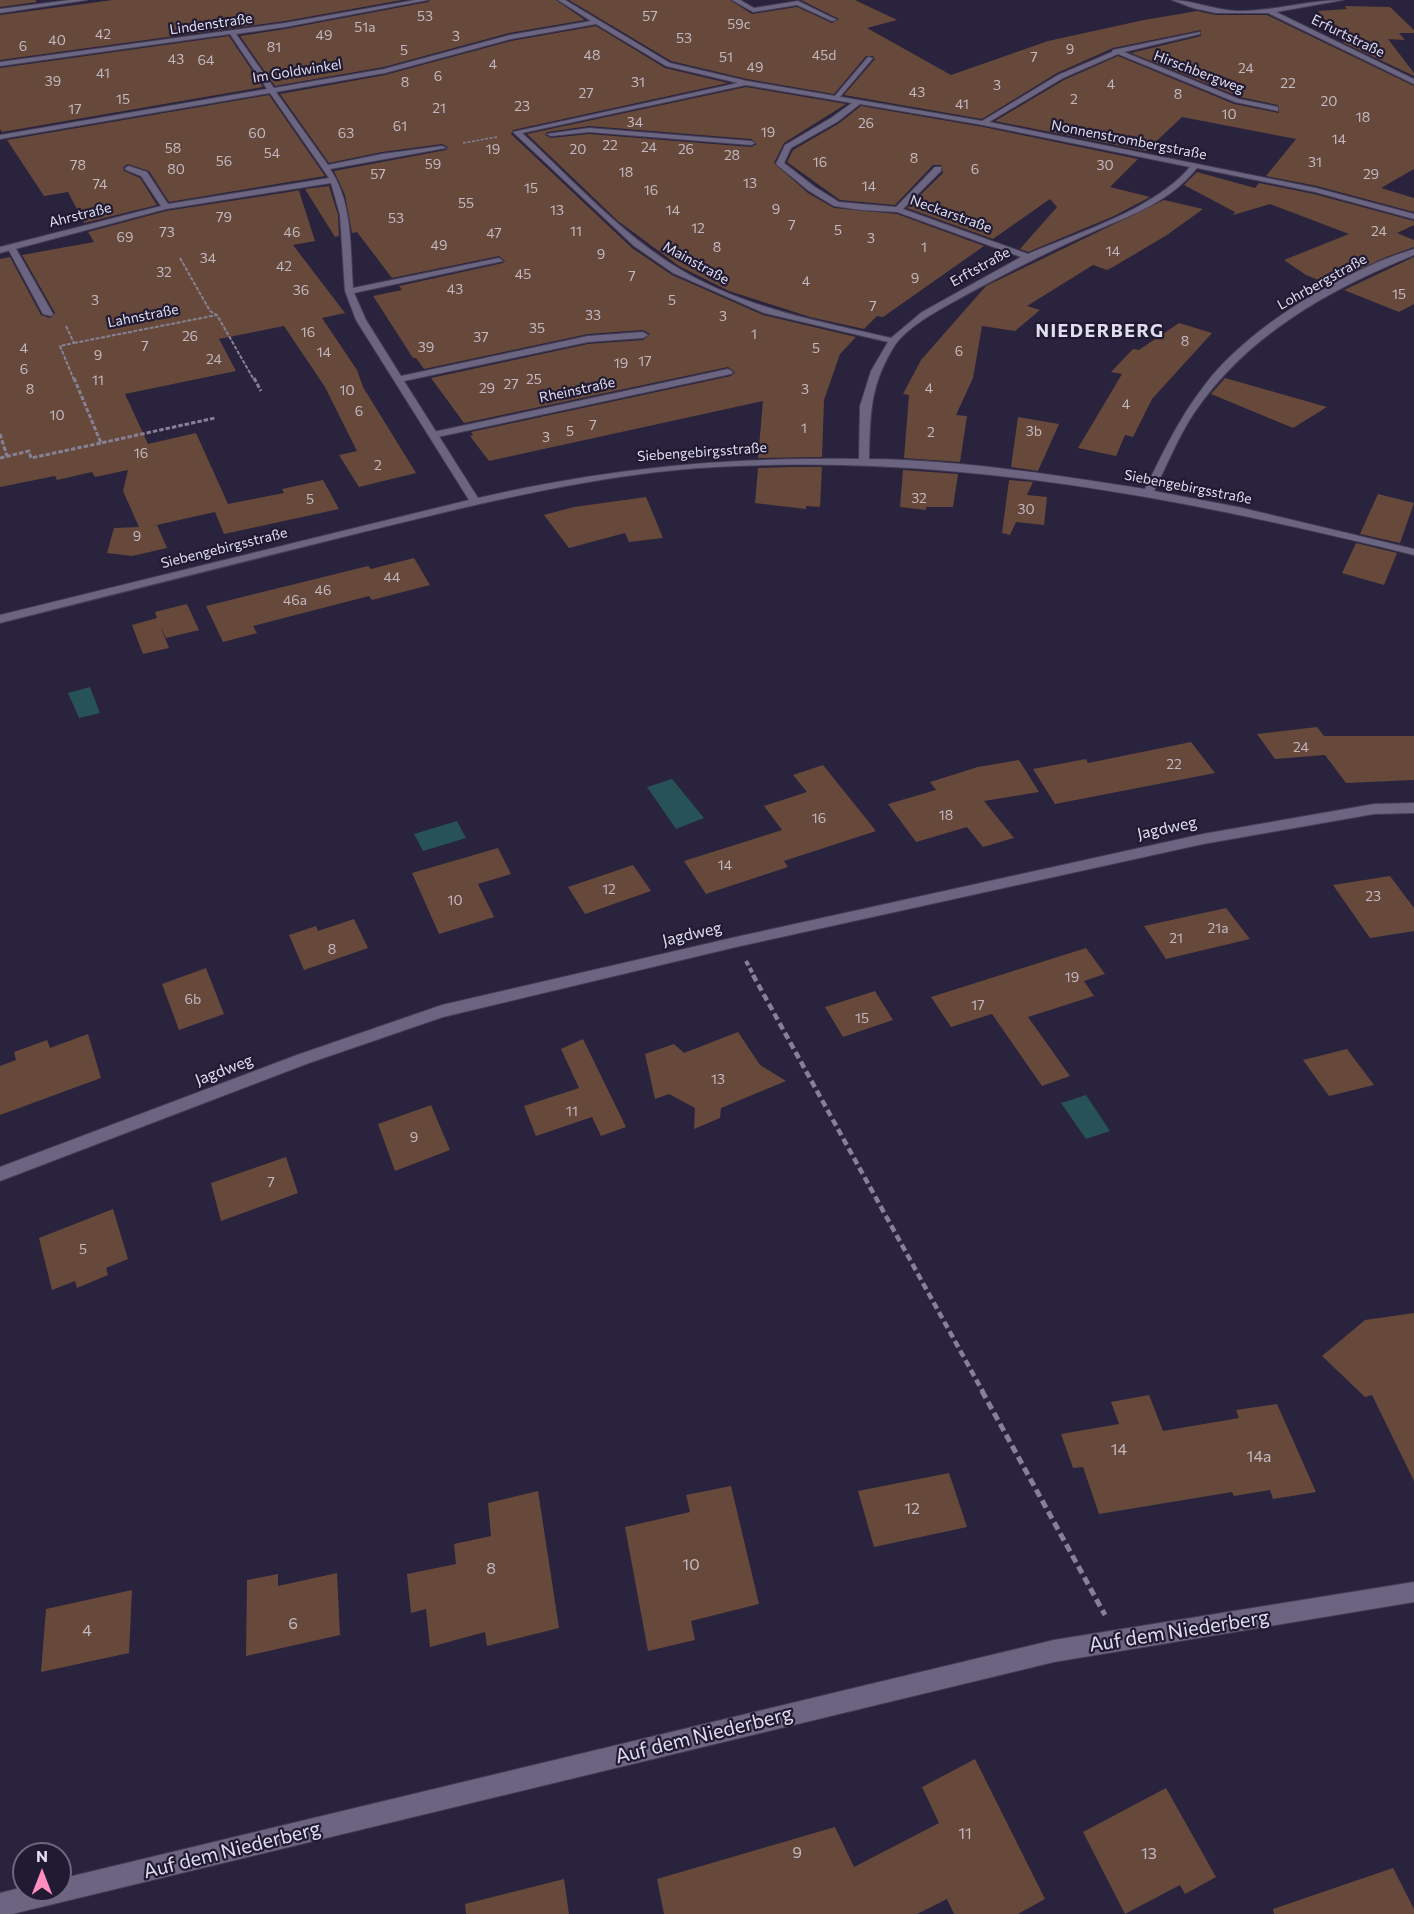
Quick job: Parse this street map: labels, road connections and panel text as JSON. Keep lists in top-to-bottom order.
{
  "streets": {
    "street": [
      "Lindenstraße",
      "Erfurtstraße",
      "Im Goldwinkel",
      "Hirschbergweg",
      "Nonnenstrombergstraße",
      "Neckarstraße",
      "Ahrstraße",
      "Mainstraße",
      "Erftstraße",
      "Lohrbergstraße",
      "Rheinstraße",
      "Siebengebirgsstraße",
      "Jagdweg",
      "Auf dem Niederberg"
    ],
    "path": ["Lahnstraße"]
  },
  "crossings": [
    ["Im Goldwinkel", "Nonnenstrombergstraße"],
    ["Hirschbergweg", "Nonnenstrombergstraße"],
    ["Nonnenstrombergstraße", "Neckarstraße"],
    ["Nonnenstrombergstraße", "Erftstraße"],
    ["Neckarstraße", "Erftstraße"],
    ["Mainstraße", "Erftstraße"],
    ["Erftstraße", "Siebengebirgsstraße"],
    ["Lohrbergstraße", "Siebengebirgsstraße"]
  ],
  "districts": ["NIEDERBERG"],
  "house_numbers": [
    "53",
    "57",
    "59c",
    "51a",
    "42",
    "49",
    "3",
    "53",
    "40",
    "6",
    "81",
    "9",
    "5",
    "48",
    "45d",
    "51",
    "7",
    "43",
    "64",
    "4",
    "49",
    "24",
    "41",
    "6",
    "39",
    "8",
    "31",
    "22",
    "4",
    "3",
    "43",
    "27",
    "8",
    "15",
    "2",
    "20",
    "41",
    "23",
    "21",
    "17",
    "10",
    "18",
    "34",
    "26",
    "61",
    "19",
    "60",
    "63",
    "14",
    "22",
    "24",
    "58",
    "19",
    "20",
    "26",
    "54",
    "28",
    "8",
    "56",
    "16",
    "31",
    "59",
    "78",
    "30",
    "80",
    "6",
    "18",
    "57",
    "29",
    "13",
    "74",
    "14",
    "15",
    "16",
    "55",
    "9",
    "13",
    "14",
    "79",
    "53",
    "7",
    "12",
    "5",
    "11",
    "24",
    "73",
    "46",
    "47",
    "69",
    "3",
    "49",
    "8",
    "1",
    "14",
    "9",
    "34",
    "42",
    "32",
    "45",
    "7",
    "9",
    "4",
    "43",
    "36",
    "15",
    "3",
    "5",
    "7",
    "33",
    "3",
    "35",
    "16",
    "1",
    "26",
    "37",
    "8",
    "7",
    "39",
    "4",
    "5",
    "6",
    "14",
    "9",
    "24",
    "17",
    "19",
    "6",
    "25",
    "11",
    "27",
    "29",
    "4",
    "8",
    "3",
    "10",
    "4",
    "6",
    "10",
    "7",
    "1",
    "5",
    "3b",
    "2",
    "3",
    "16",
    "2",
    "32",
    "5",
    "30",
    "9",
    "44",
    "46",
    "46a",
    "24",
    "22",
    "18",
    "16",
    "14",
    "12",
    "23",
    "10",
    "21a",
    "21",
    "8",
    "19",
    "6b",
    "17",
    "15",
    "13",
    "11",
    "9",
    "7",
    "5",
    "14",
    "14a",
    "12",
    "10",
    "8",
    "6",
    "4",
    "11",
    "9",
    "13"
  ],
  "north": "top"
}
